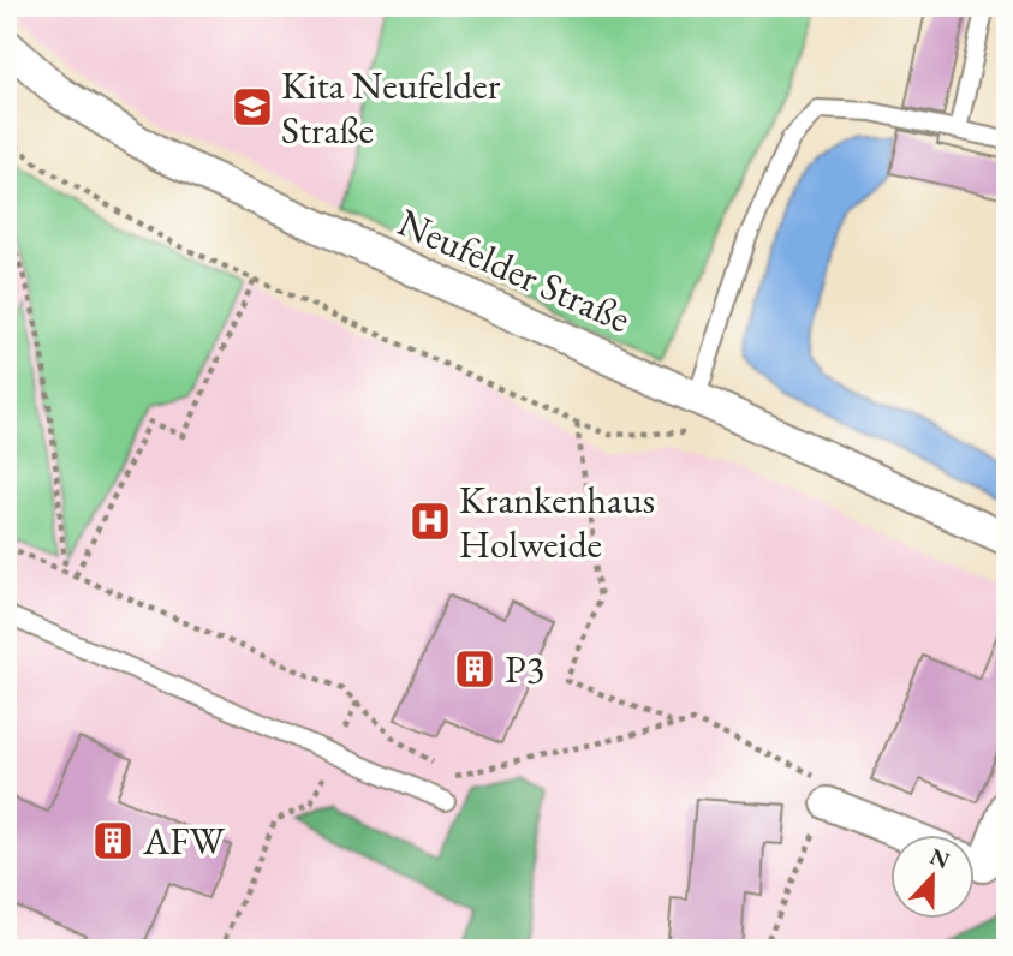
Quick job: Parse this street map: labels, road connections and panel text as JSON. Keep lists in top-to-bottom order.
{
  "streets": {
    "street": ["Neufelder Straße"]
  },
  "places": {
    "school or university": ["Kita Neufelder Straße"],
    "hospital": ["Krankenhaus Holweide"],
    "building": ["P3", "AFW"]
  },
  "north": "top"
}
